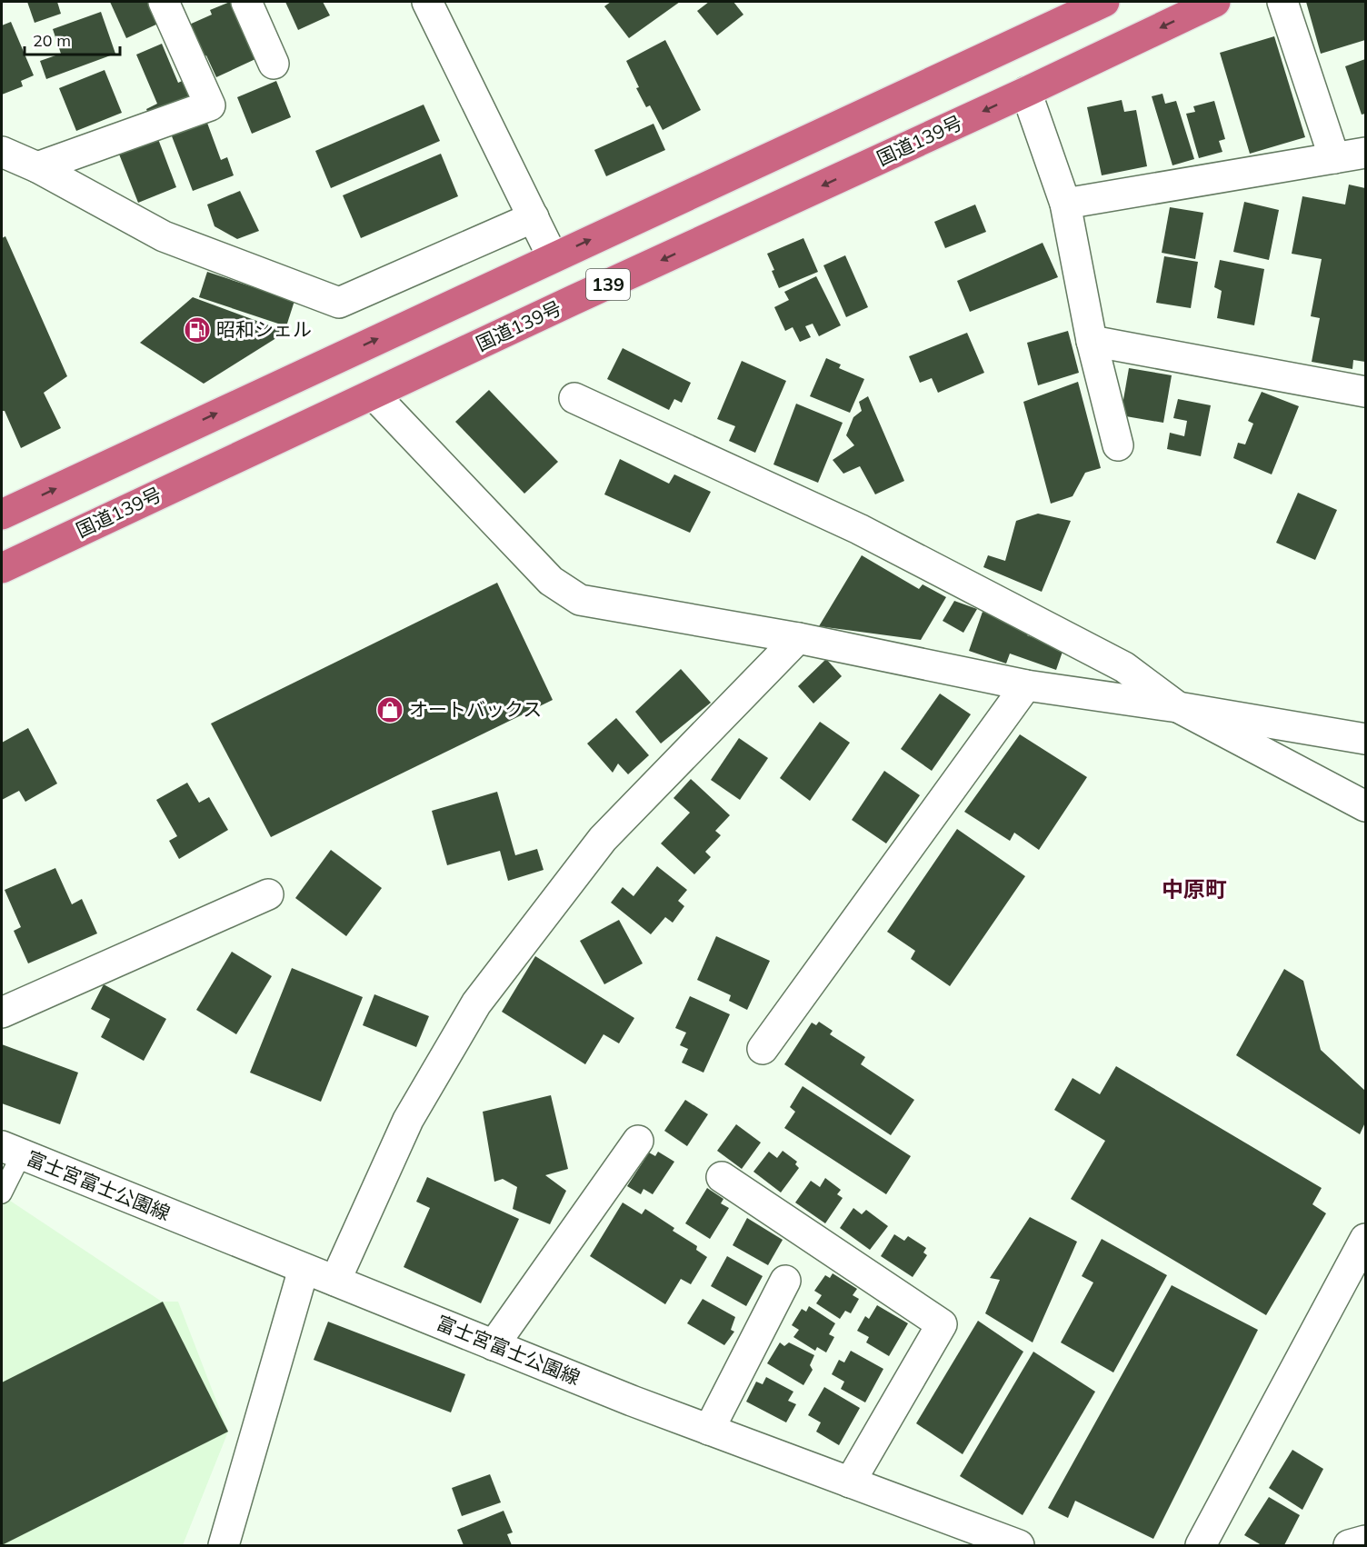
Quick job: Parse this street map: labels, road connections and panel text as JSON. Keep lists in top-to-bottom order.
{
  "streets": {
    "highway": ["国道139号", "139"],
    "street": ["富士宮富士公園線"]
  },
  "districts": ["中原町"],
  "places": {
    "fuel station": ["昭和シェル"],
    "shop": ["オートバックス"]
  },
  "scale_bar": "20 m"
}
